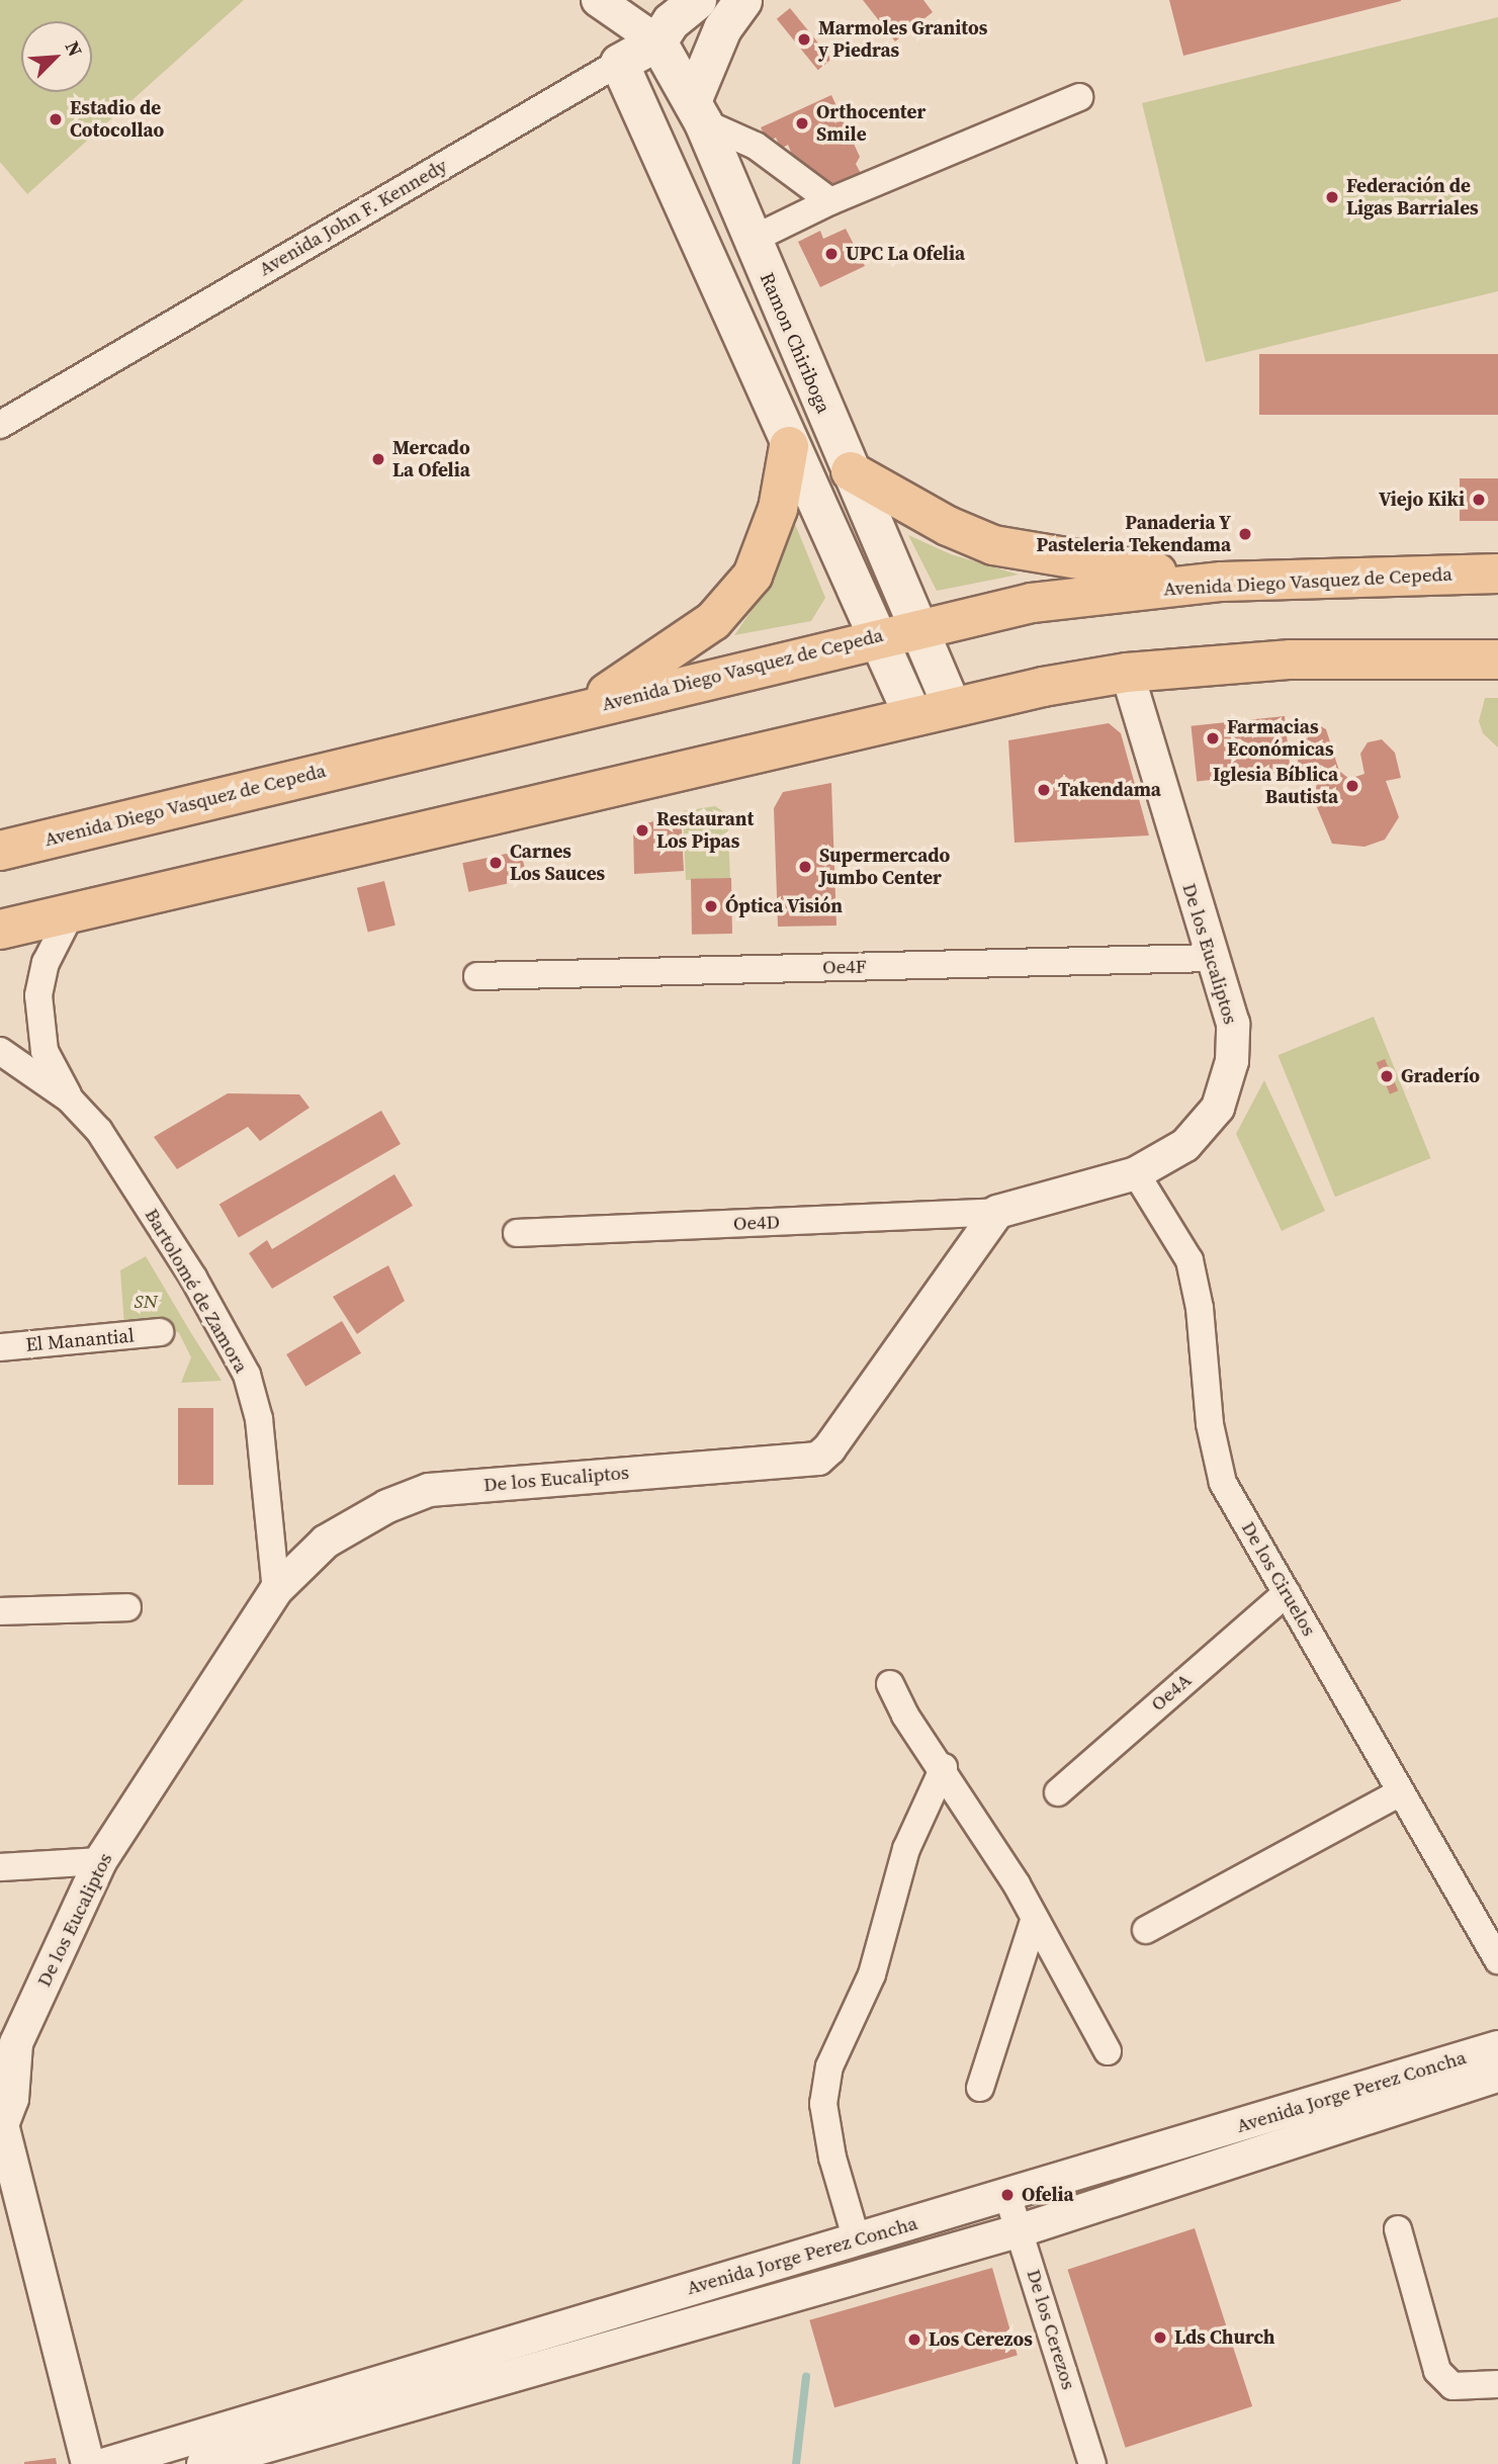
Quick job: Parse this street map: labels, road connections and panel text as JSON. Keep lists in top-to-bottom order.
{
  "streets": {
    "main road": ["Avenida John F. Kennedy", "Ramon Chiriboga", "Avenida Diego Vasquez de Cepeda"],
    "street": [
      "De los Eucaliptos",
      "Oe4F",
      "Oe4D",
      "Bartolomé de Zamora",
      "El Manantial",
      "De los Ciruelos",
      "Oe4A",
      "Avenida Jorge Perez Concha",
      "De los Cerezos"
    ]
  },
  "crossings": [
    ["Avenida John F. Kennedy", "Ramon Chiriboga"],
    ["Ramon Chiriboga", "Avenida Diego Vasquez de Cepeda"],
    ["De los Eucaliptos", "Oe4F"],
    ["De los Eucaliptos", "Oe4D"],
    ["De los Eucaliptos", "Bartolomé de Zamora"],
    ["De los Eucaliptos", "De los Ciruelos"],
    ["De los Ciruelos", "Oe4A"],
    ["Avenida Jorge Perez Concha", "De los Cerezos"]
  ],
  "parks": ["SN"],
  "places": [
    "Marmoles Granitos y Piedras",
    "Estadio de Cotocollao",
    "Orthocenter Smile",
    "Federación de Ligas Barriales",
    "UPC La Ofelia",
    "Mercado La Ofelia",
    "Viejo Kiki",
    "Panaderia Y Pasteleria Tekendama",
    "Farmacias Económicas",
    "Iglesia Bíblica Bautista",
    "Takendama",
    "Restaurant Los Pipas",
    "Carnes Los Sauces",
    "Supermercado Jumbo Center",
    "Óptica Visión",
    "Graderío",
    "Ofelia",
    "Lds Church",
    "Los Cerezos"
  ],
  "north": "top right"
}
